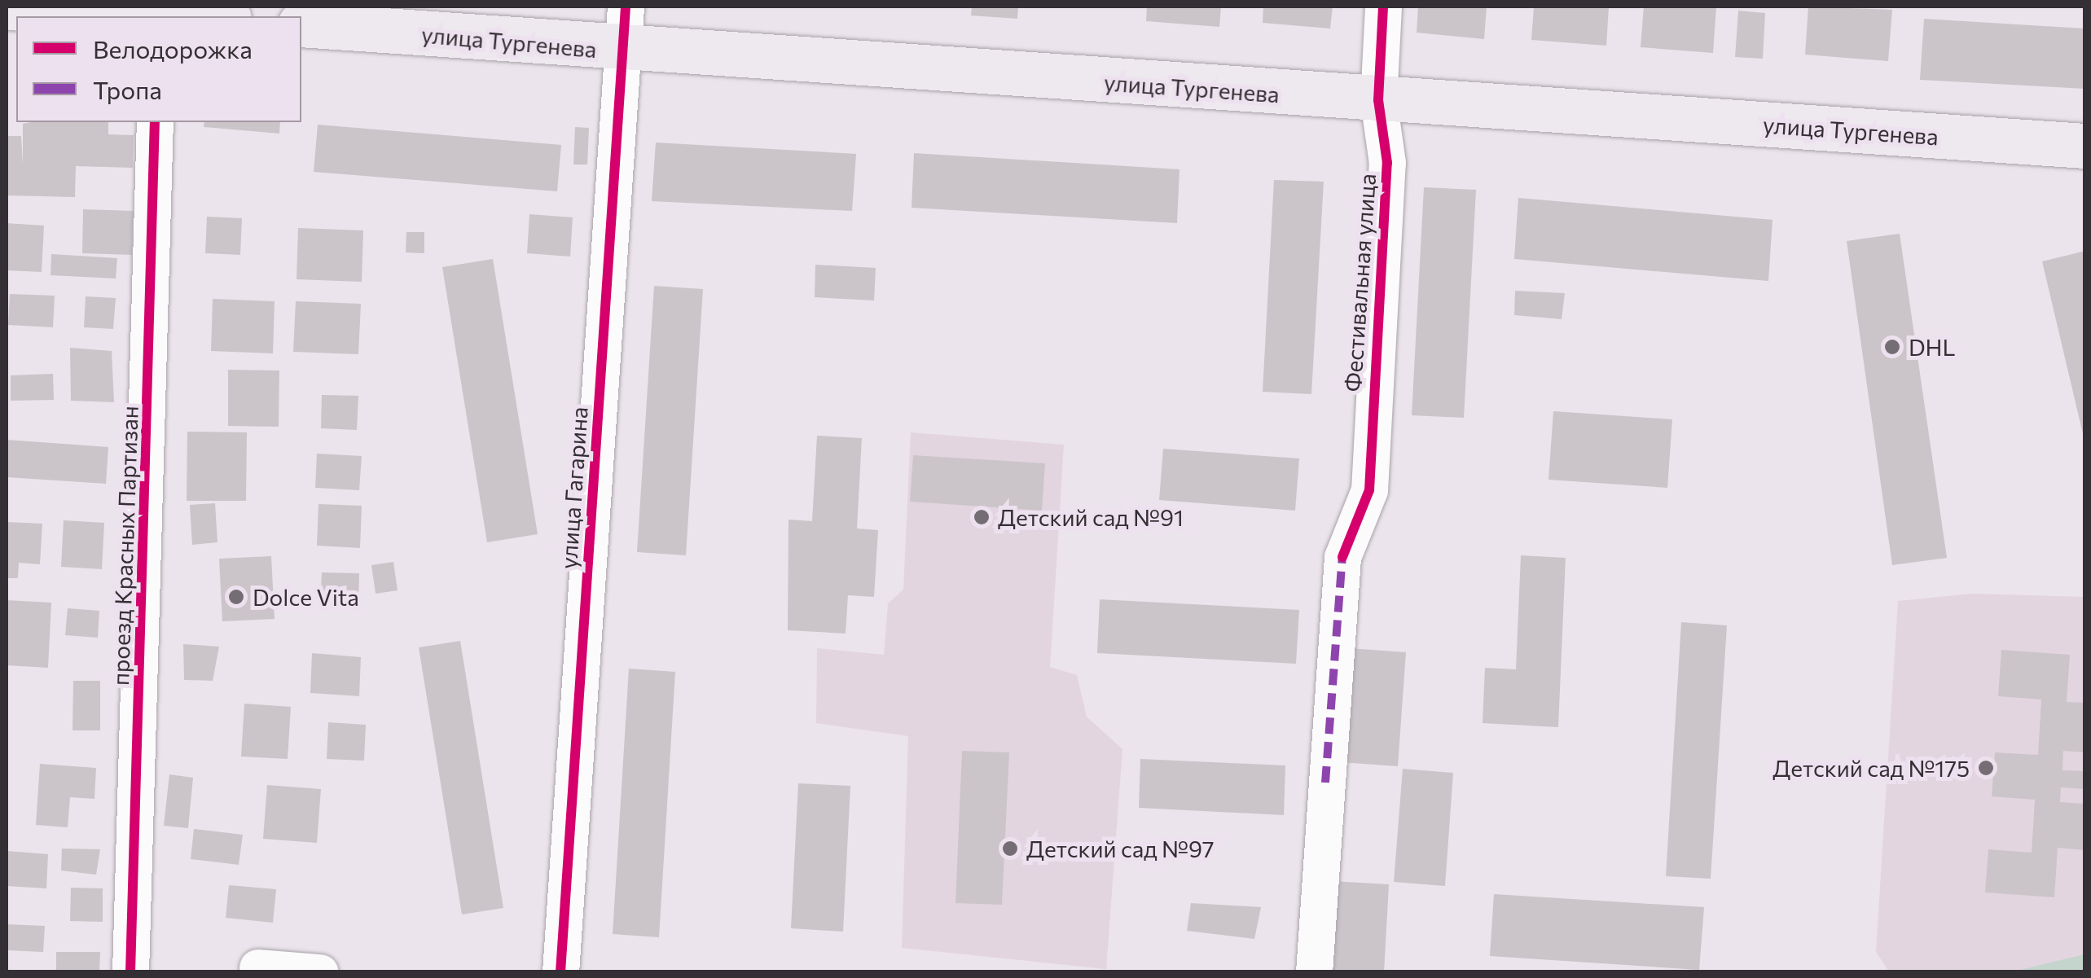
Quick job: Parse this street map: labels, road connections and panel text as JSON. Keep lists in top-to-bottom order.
{
  "streets": {
    "main road": ["улица Тургенева"],
    "street": ["Фестивальная улица", "улица Гагарина", "проезд Красных Партизан"]
  },
  "crossings": [
    ["улица Тургенева", "Фестивальная улица"],
    ["улица Тургенева", "улица Гагарина"]
  ],
  "places": [
    "DHL",
    "Детский сад №91",
    "Dolce Vita",
    "Детский сад №175",
    "Детский сад №97"
  ],
  "legend": ["Велодорожка", "Тропа"]
}
